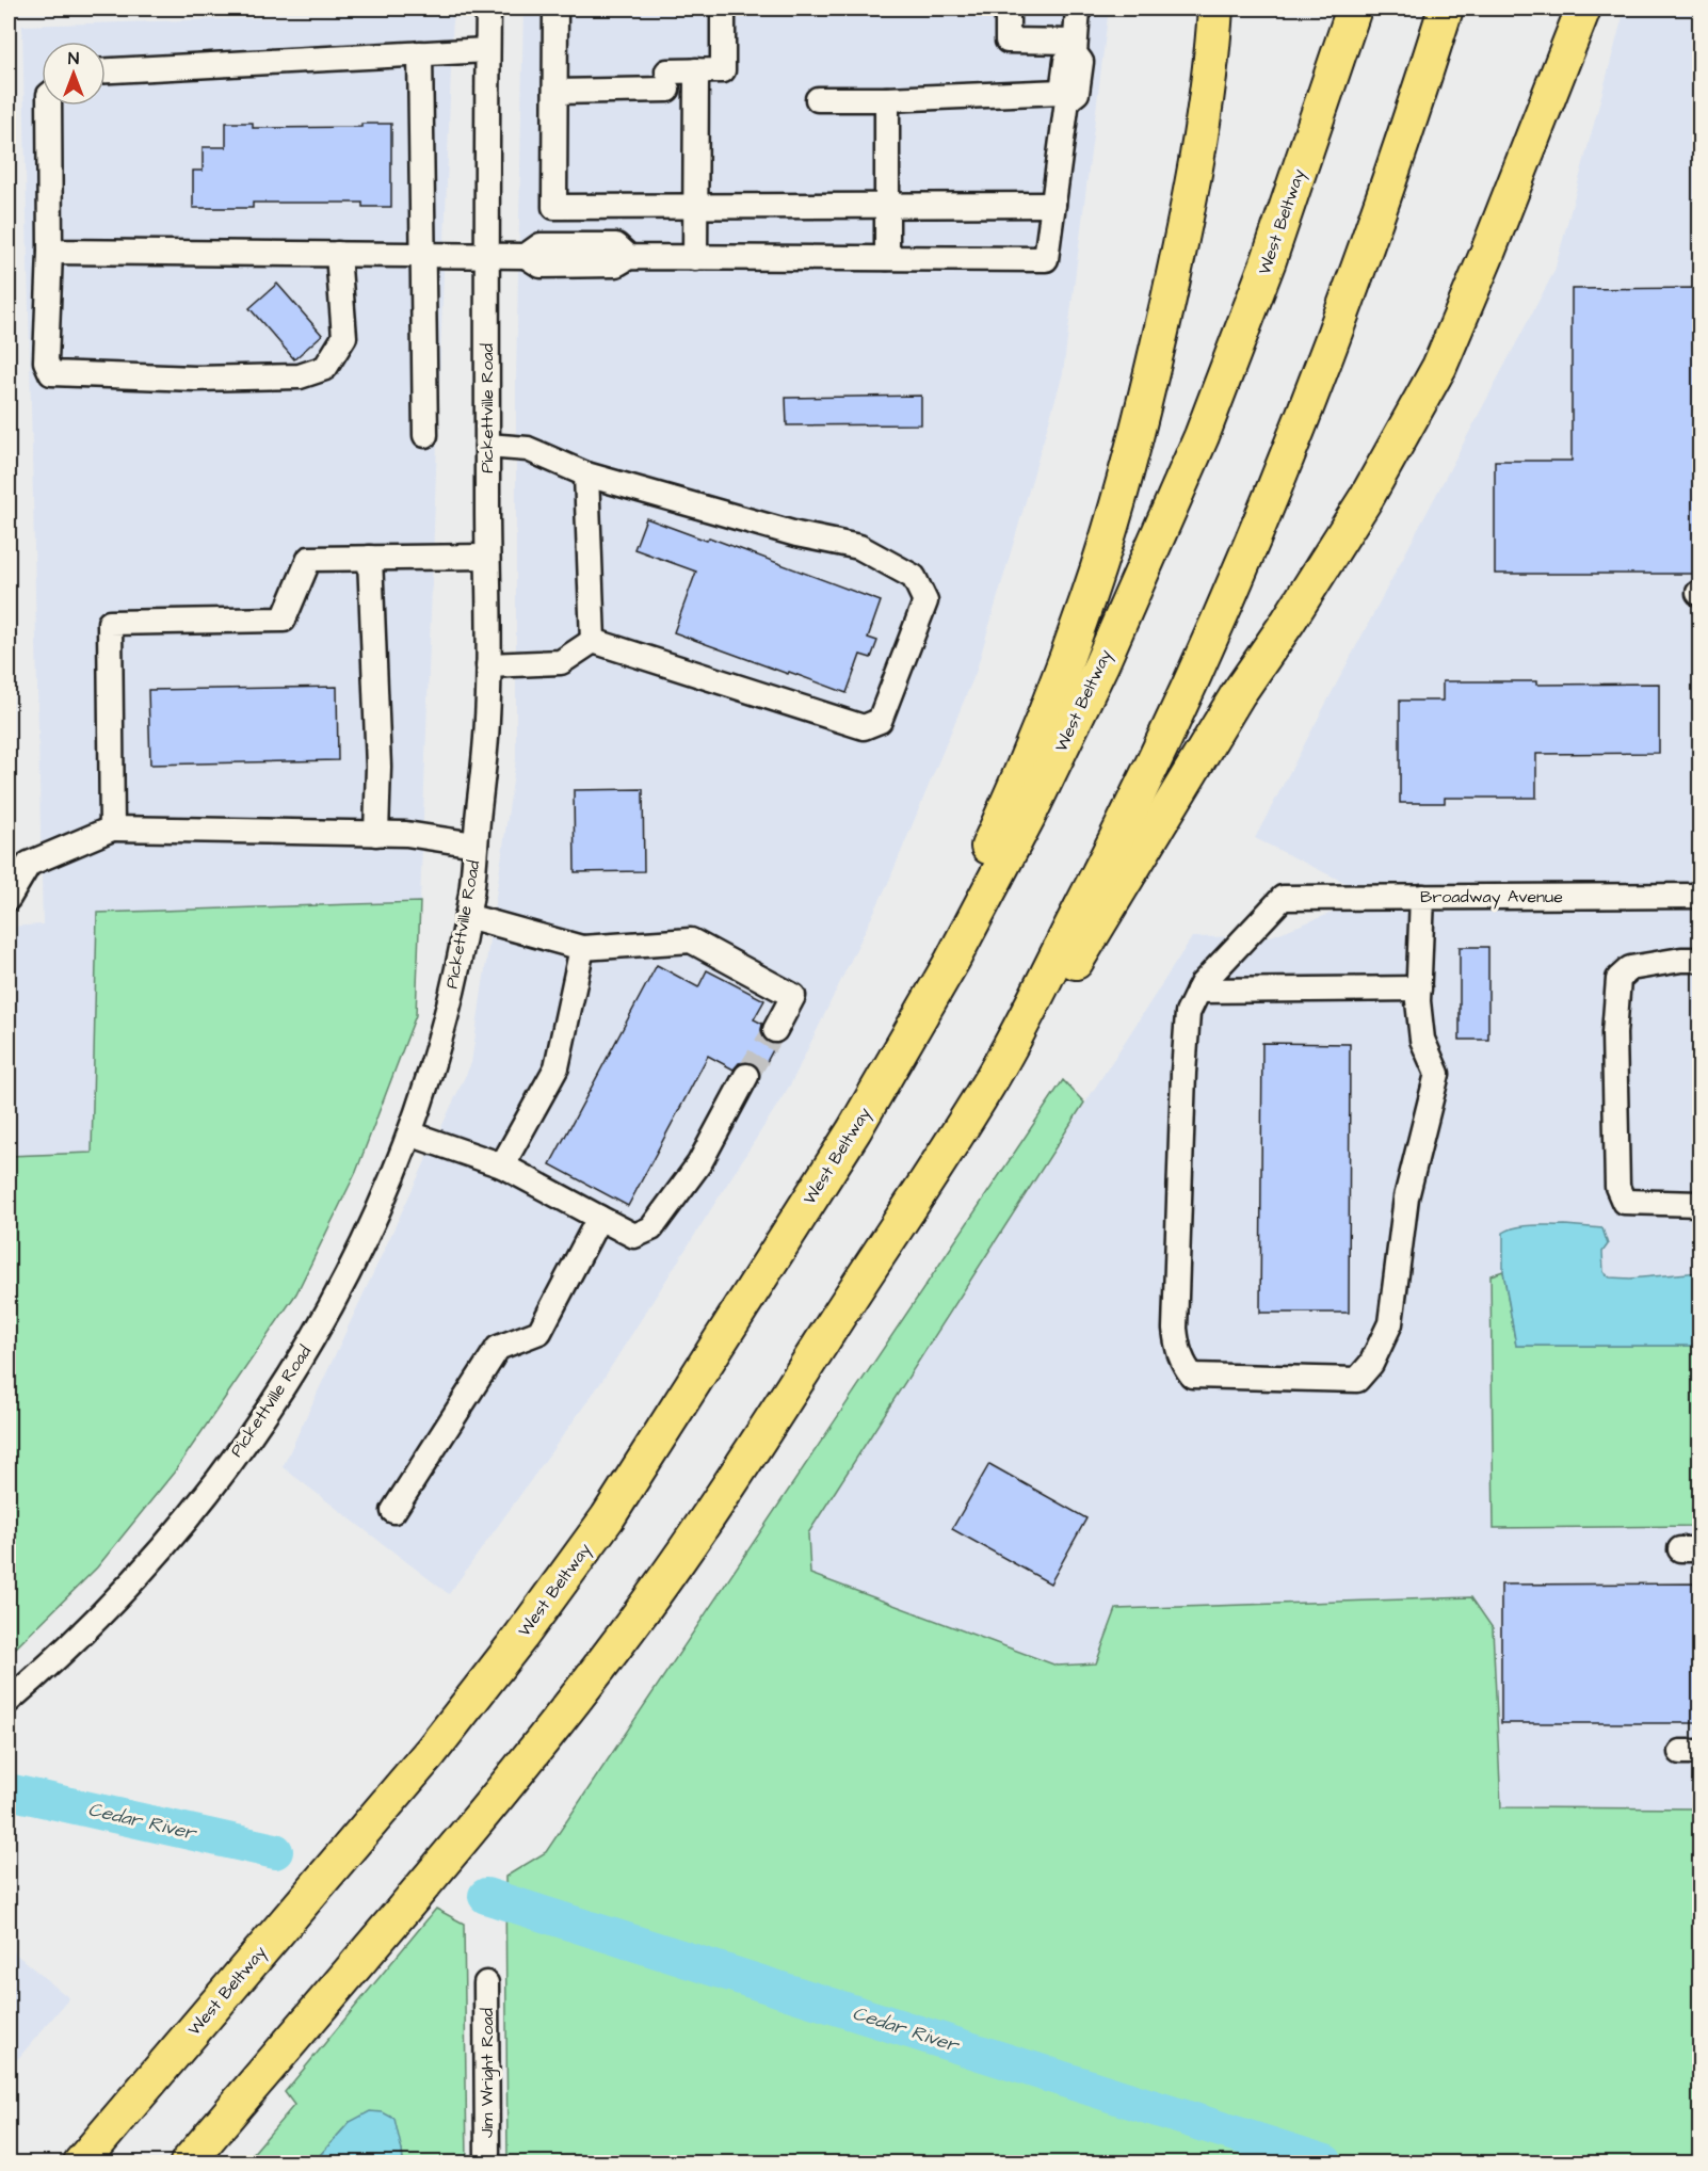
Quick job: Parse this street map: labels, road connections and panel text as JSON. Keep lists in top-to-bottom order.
{
  "streets": {
    "highway": ["West Beltway"],
    "street": ["Pickettville Road", "Broadway Avenue", "Jim Wright Road"]
  },
  "water": ["Cedar River"],
  "north": "top"
}
